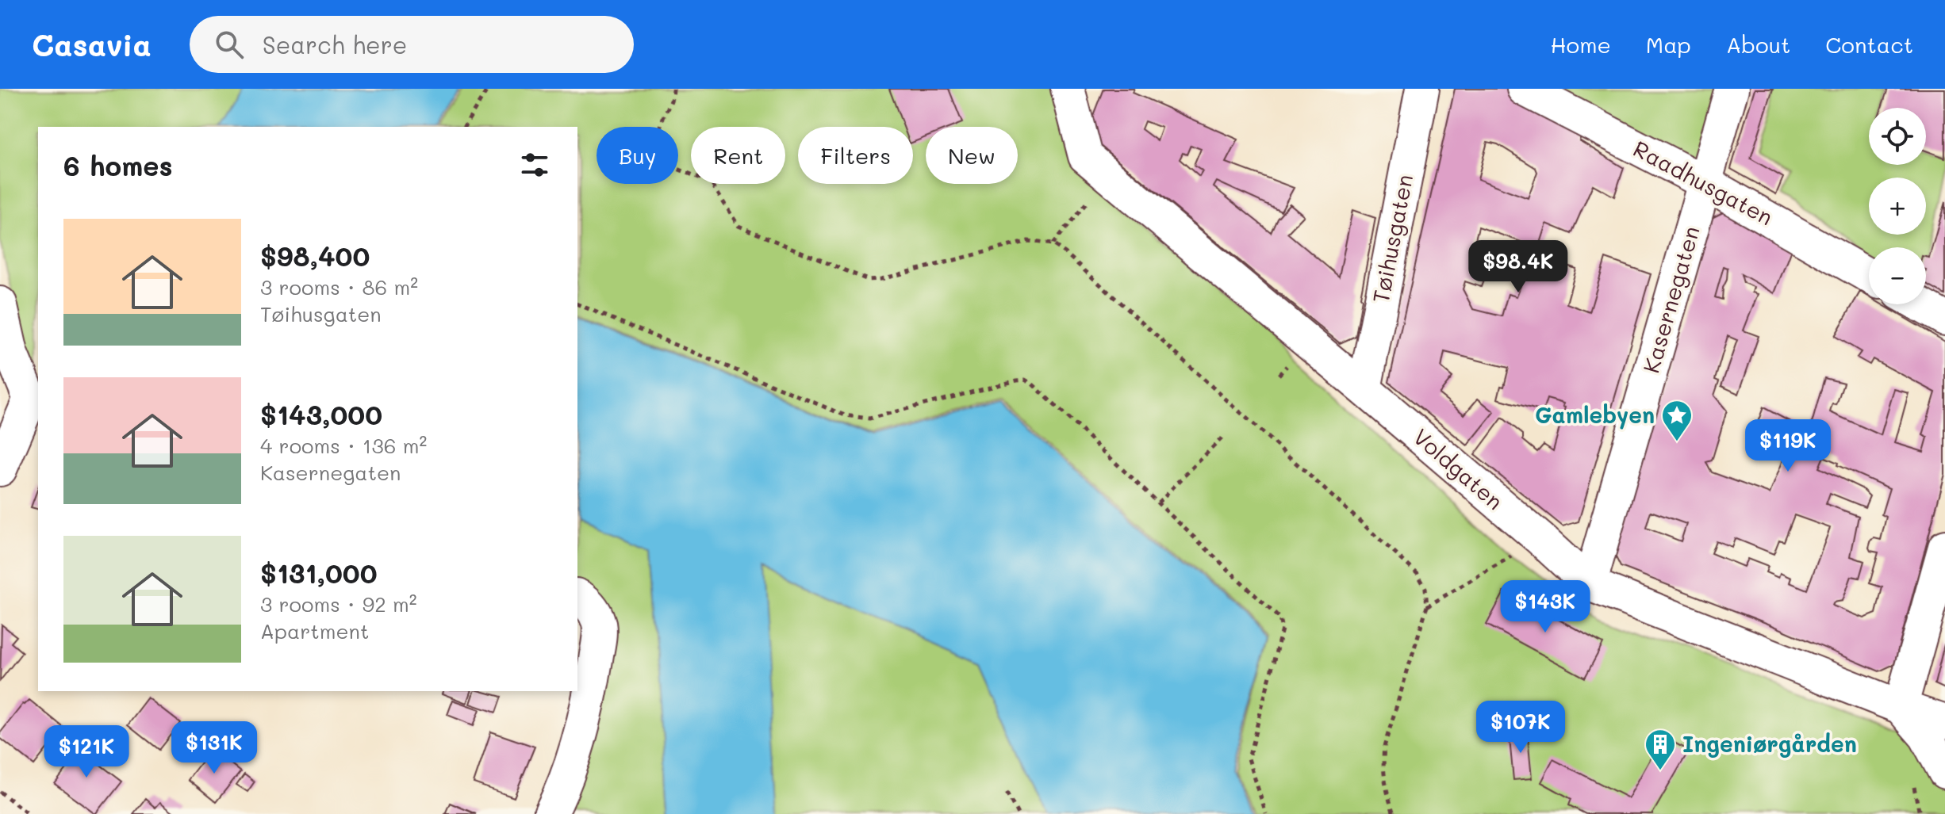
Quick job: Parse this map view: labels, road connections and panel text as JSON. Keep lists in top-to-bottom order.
{
  "streets": {
    "street": [
      "Raadhusgaten",
      "Tøihusgaten",
      "Kasernegaten",
      "Voldgaten"
    ]
  },
  "crossings": [
    ["Raadhusgaten", "Kasernegaten"],
    ["Tøihusgaten", "Voldgaten"],
    ["Kasernegaten", "Voldgaten"]
  ],
  "places": {
    "place": ["Gamlebyen"],
    "building": ["Ingeniørgården"]
  },
  "page": {
    "header": "Casavia",
    "search": "Search here",
    "nav": [
      "Home",
      "Map",
      "About",
      "Contact"
    ],
    "map_buttons": ["+", "−"],
    "chip": [
      "Buy",
      "Rent",
      "Filters",
      "New"
    ],
    "heading": "6 homes",
    "list": [
      {
        "name": "$98,400",
        "note": "3 rooms · 86 m² · Tøihusgaten"
      },
      {
        "name": "$143,000",
        "note": "4 rooms · 136 m² · Kasernegaten"
      },
      {
        "name": "$131,000",
        "note": "3 rooms · 92 m² · Apartment"
      }
    ],
    "price": [
      "$98.4K",
      "$119K",
      "$143K",
      "$107K",
      "$131K",
      "$121K"
    ]
  }
}
